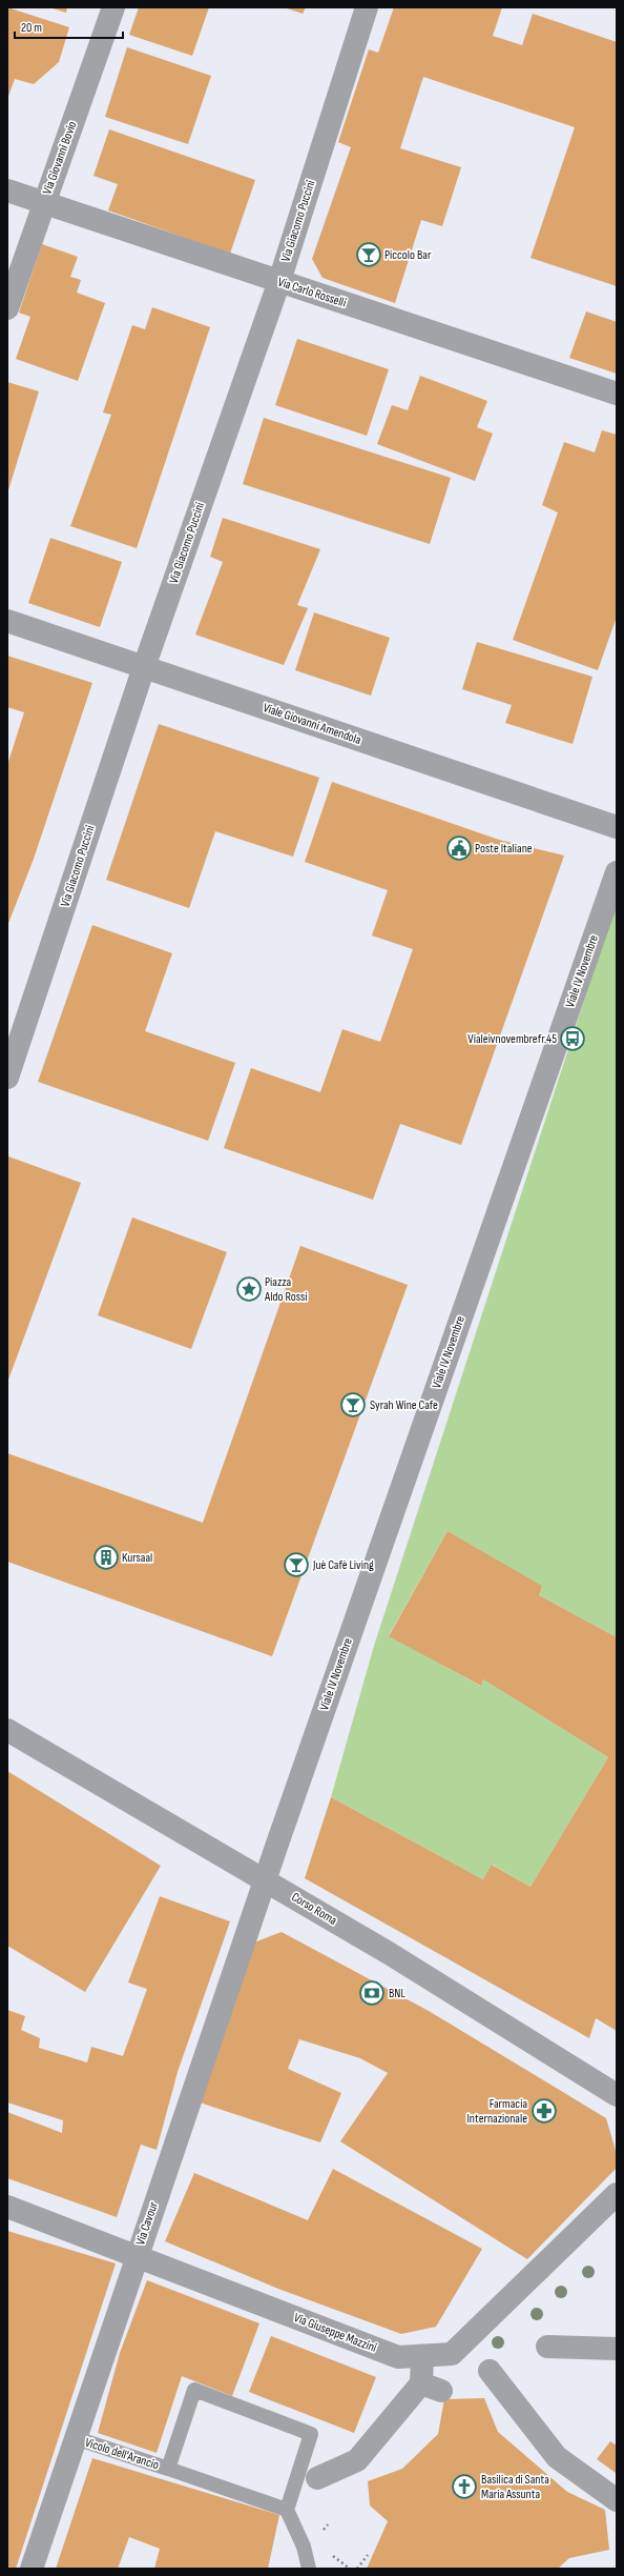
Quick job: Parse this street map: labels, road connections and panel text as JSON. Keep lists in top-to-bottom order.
{
  "streets": {
    "street": [
      "Via Giovanni Bovio",
      "Via Giacomo Puccini",
      "Via Carlo Rosselli",
      "Viale Giovanni Amendola",
      "Viale IV Novembre",
      "Corso Roma",
      "Via Cavour",
      "Via Giuseppe Mazzini"
    ],
    "lane": ["Vicolo dell'Arancio"]
  },
  "crossings": [
    ["Via Giovanni Bovio", "Via Carlo Rosselli"],
    ["Via Giacomo Puccini", "Via Carlo Rosselli"],
    ["Via Giacomo Puccini", "Viale Giovanni Amendola"],
    ["Viale IV Novembre", "Corso Roma"],
    ["Viale IV Novembre", "Via Cavour"],
    ["Corso Roma", "Via Cavour"],
    ["Via Cavour", "Via Giuseppe Mazzini"],
    ["Via Cavour", "Vicolo dell'Arancio"]
  ],
  "places": {
    "bar": ["Piccolo Bar", "Syrah Wine Cafe", "Juè Cafè Living"],
    "public building": ["Poste Italiane"],
    "bus stop": ["Vialeivnovembrefr.45"],
    "place": ["Piazza Aldo Rossi"],
    "building": ["Kursaal"],
    "bank": ["BNL"],
    "pharmacy": ["Farmacia Internazionale"],
    "church": ["Basilica di Santa Maria Assunta"]
  },
  "scale_bar": "20 m"
}
